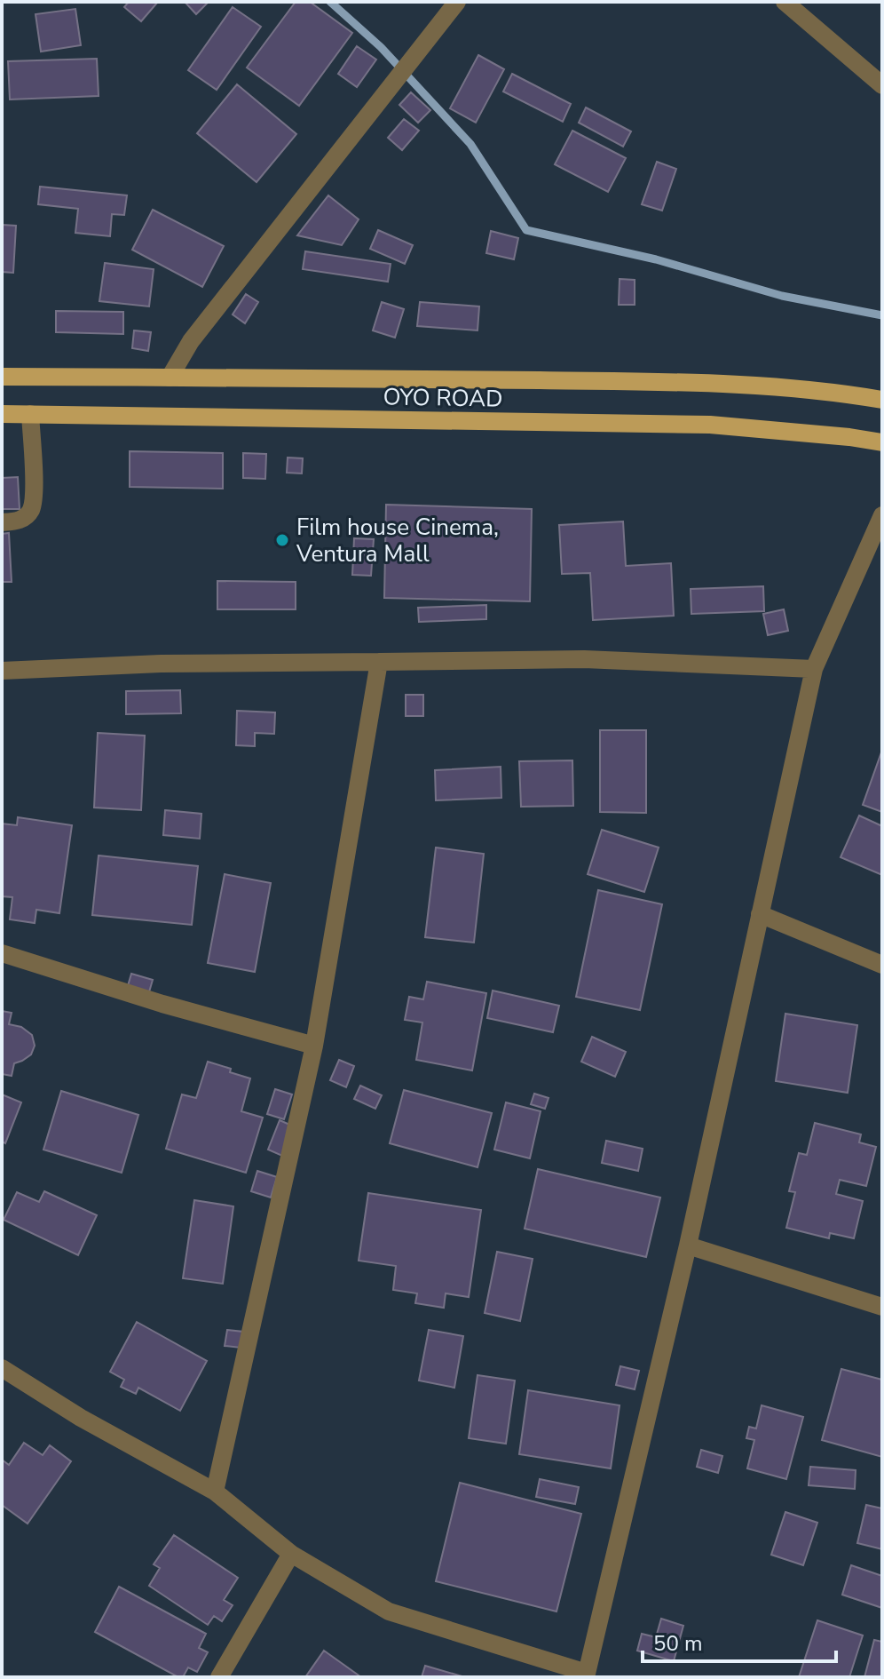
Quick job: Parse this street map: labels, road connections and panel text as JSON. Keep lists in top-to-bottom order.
{
  "streets": {
    "main road": ["OYO ROAD"]
  },
  "places": ["Film house Cinema, Ventura Mall"],
  "scale_bar": "50 m"
}
